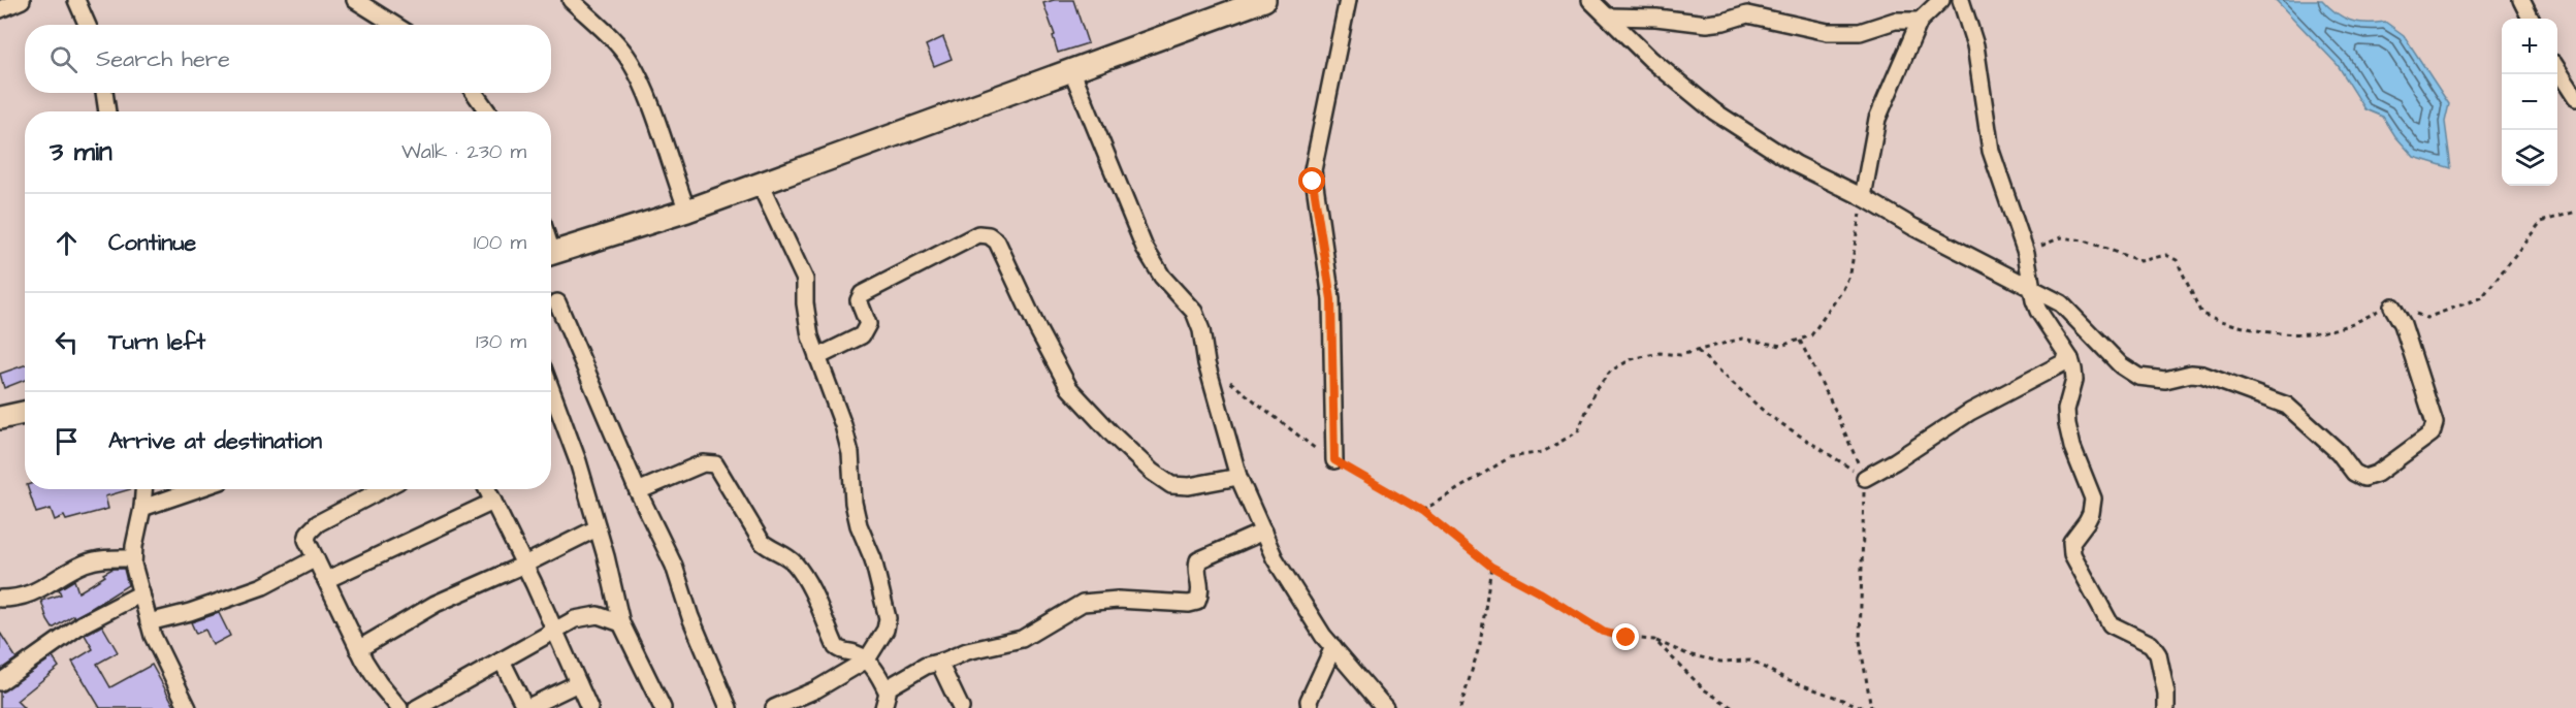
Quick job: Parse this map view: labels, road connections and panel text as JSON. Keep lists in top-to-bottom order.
{
  "page": {
    "map_buttons": ["+", "−"],
    "search": "Search here",
    "heading": ["3 min", "Walk · 230 m"],
    "list": [
      ["Continue", "100 m"],
      ["Turn left", "130 m"],
      "Arrive at destination"
    ]
  }
}
